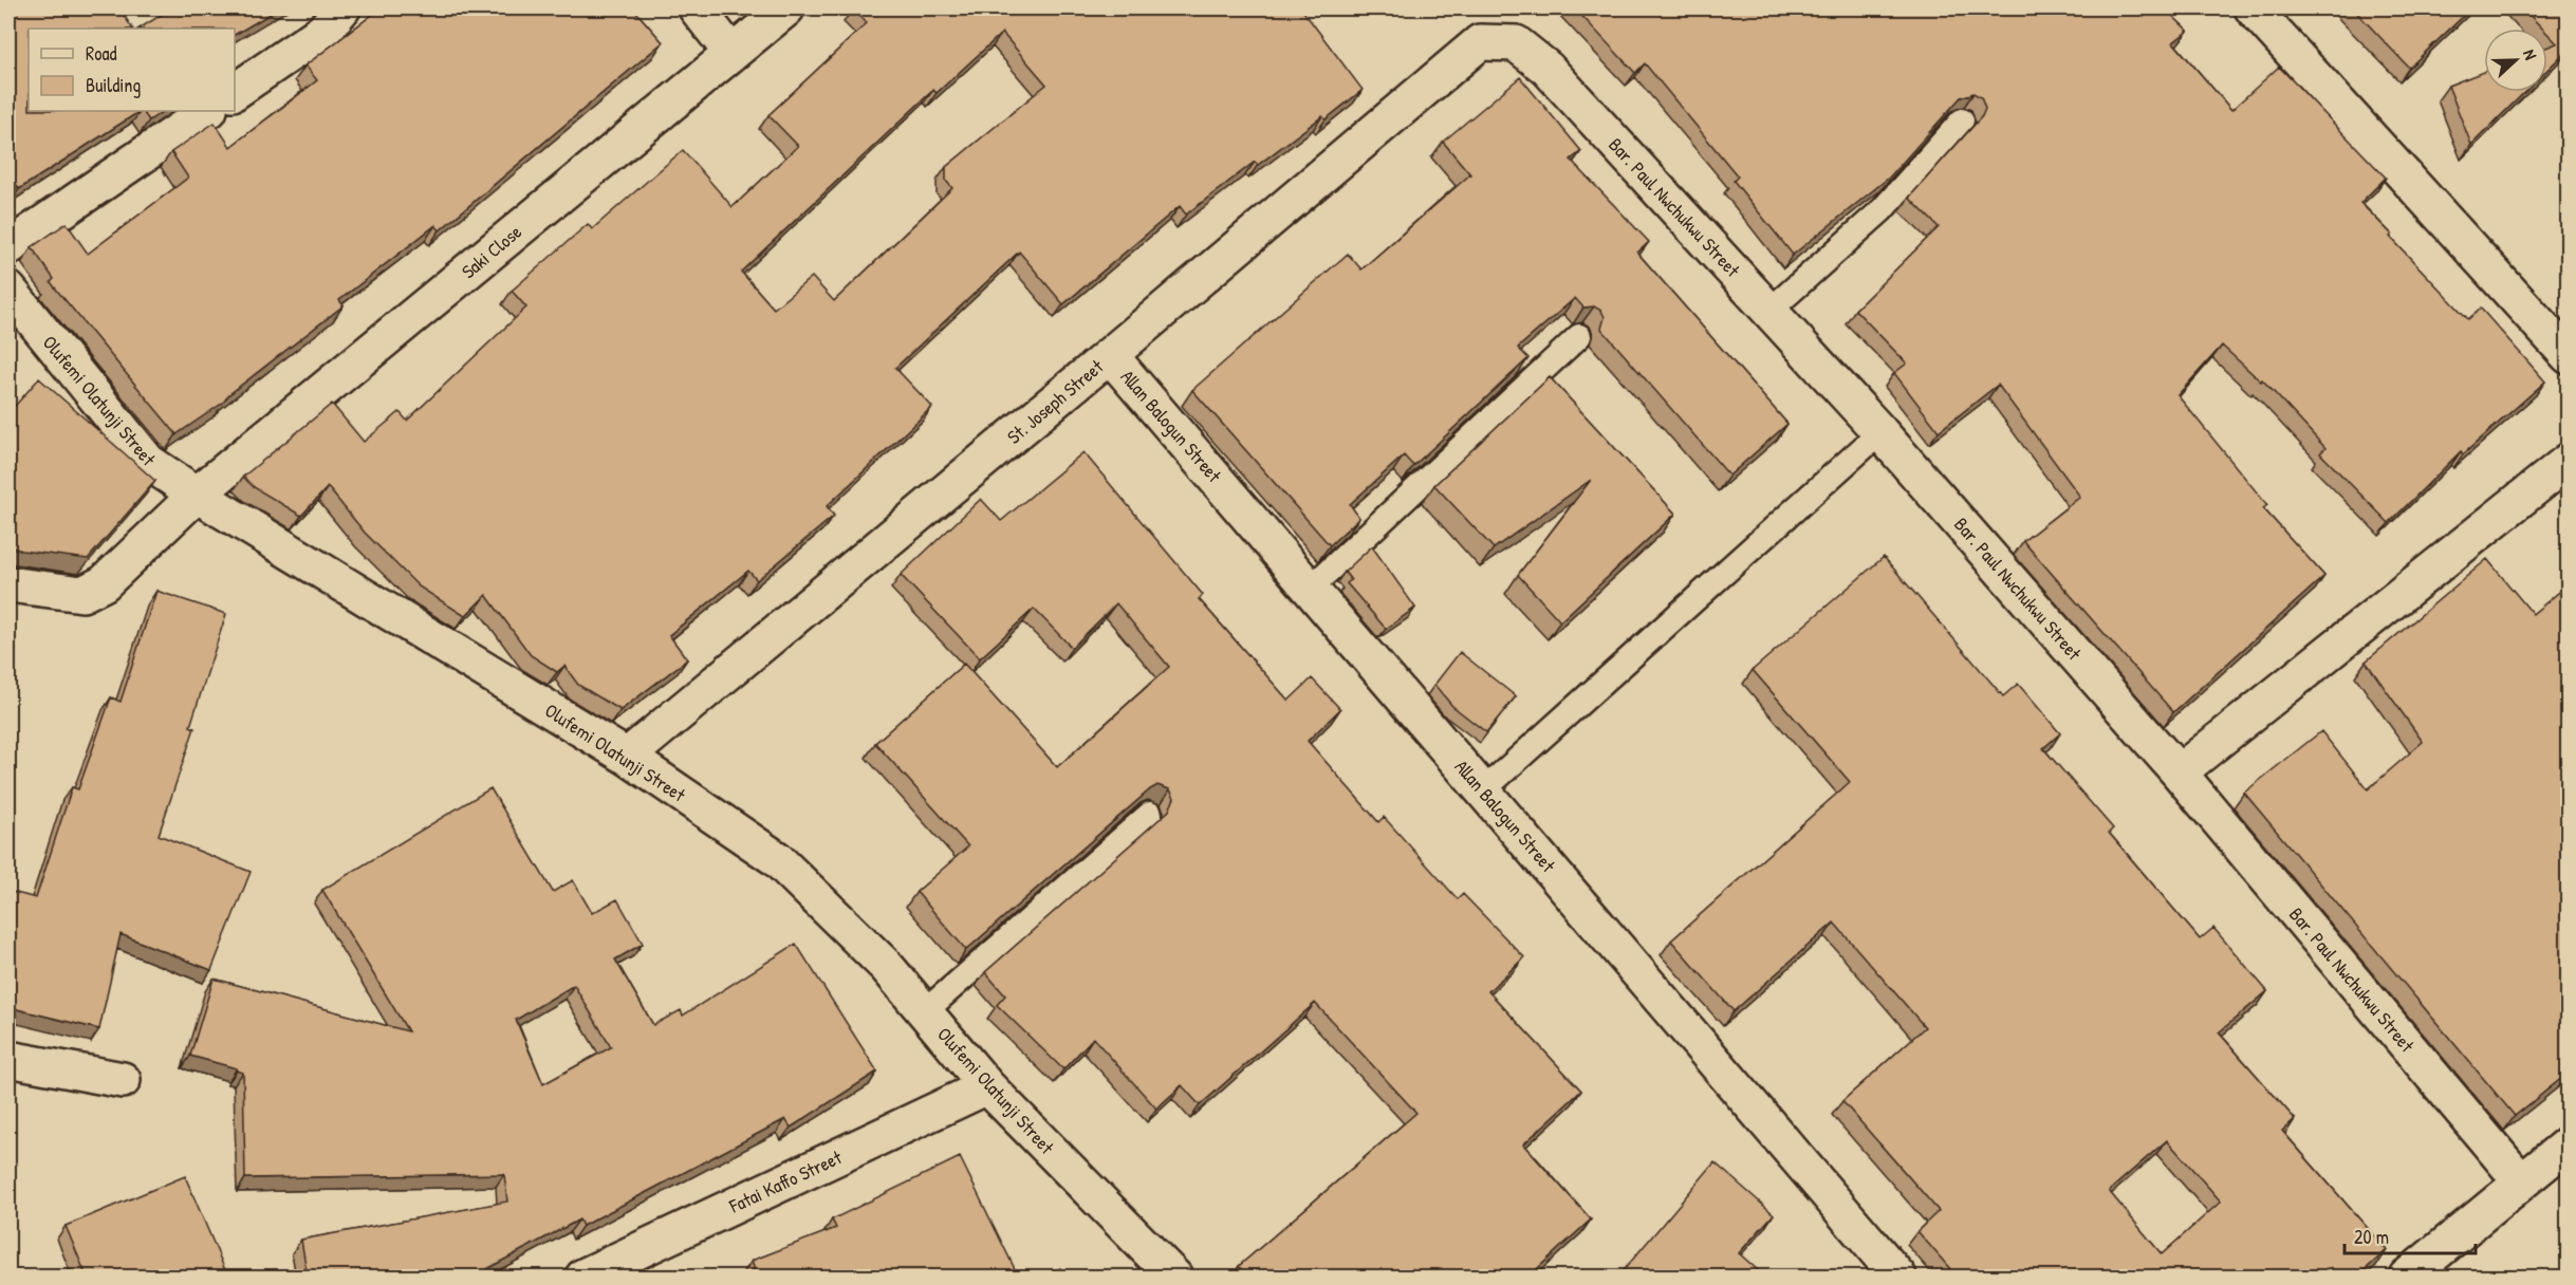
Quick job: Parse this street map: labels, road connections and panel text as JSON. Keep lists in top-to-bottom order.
{
  "streets": {
    "street": [
      "Bar. Paul Nwchukwu Street",
      "Saki Close",
      "Olufemi Olatunji Street",
      "St. Joseph Street",
      "Allan Balogun Street",
      "Fatai Kaffo Street"
    ]
  },
  "crossings": [
    ["Bar. Paul Nwchukwu Street", "St. Joseph Street"],
    ["Saki Close", "Olufemi Olatunji Street"],
    ["Olufemi Olatunji Street", "St. Joseph Street"],
    ["Olufemi Olatunji Street", "Fatai Kaffo Street"],
    ["St. Joseph Street", "Allan Balogun Street"]
  ],
  "legend": ["Road", "Building"],
  "scale_bar": "20 m",
  "north": "right"
}
